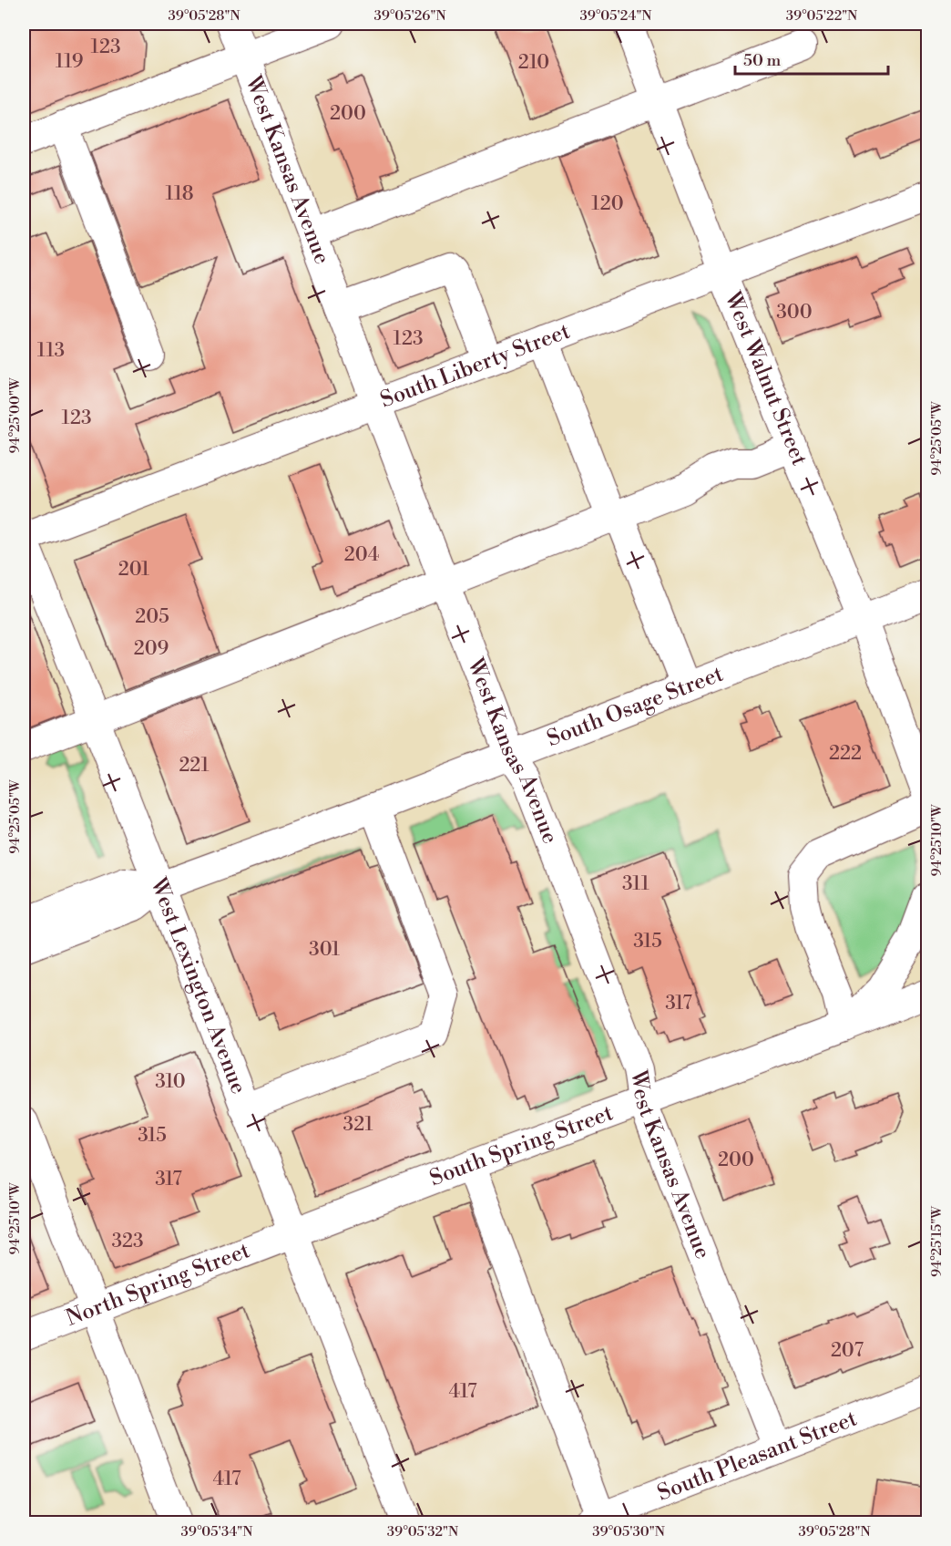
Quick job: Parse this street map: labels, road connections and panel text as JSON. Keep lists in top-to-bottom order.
{
  "streets": {
    "street": [
      "West Kansas Avenue",
      "South Liberty Street",
      "West Walnut Street",
      "South Osage Street",
      "West Lexington Avenue",
      "South Spring Street",
      "North Spring Street",
      "South Pleasant Street"
    ]
  },
  "crossings": [
    ["West Kansas Avenue", "South Liberty Street"],
    ["West Kansas Avenue", "South Osage Street"],
    ["West Kansas Avenue", "South Spring Street"],
    ["West Kansas Avenue", "South Pleasant Street"],
    ["South Liberty Street", "West Walnut Street"],
    ["South Liberty Street", "West Lexington Avenue"],
    ["West Walnut Street", "South Osage Street"],
    ["South Osage Street", "West Lexington Avenue"],
    ["West Lexington Avenue", "South Spring Street"],
    ["West Lexington Avenue", "North Spring Street"],
    ["South Spring Street", "North Spring Street"]
  ],
  "house_numbers": [
    "123",
    "119",
    "210",
    "200",
    "118",
    "120",
    "300",
    "123",
    "113",
    "123",
    "204",
    "201",
    "205",
    "209",
    "222",
    "221",
    "311",
    "315",
    "301",
    "317",
    "310",
    "321",
    "315",
    "200",
    "317",
    "323",
    "207",
    "417",
    "417"
  ],
  "scale_bar": "50 m",
  "coordinates": [
    "39°05'28\"N",
    "39°05'26\"N",
    "39°05'24\"N",
    "39°05'22\"N",
    "94°25'00\"W",
    "94°25'05\"W",
    "94°25'10\"W",
    "94°25'15\"W",
    "39°05'34\"N",
    "39°05'32\"N",
    "39°05'30\"N"
  ]
}
